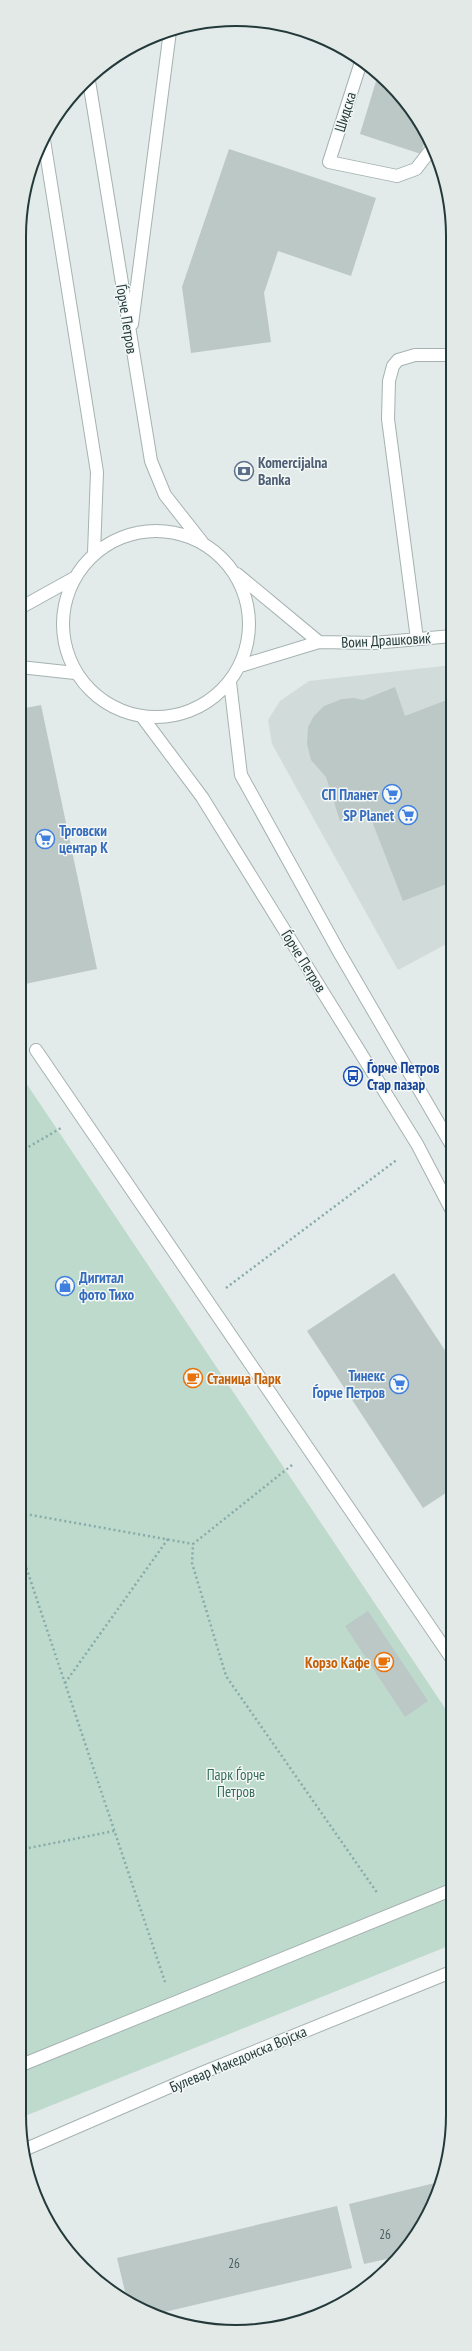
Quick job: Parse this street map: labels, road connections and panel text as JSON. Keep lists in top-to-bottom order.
{
  "streets": {
    "street": [
      "Шидска",
      "Ѓорче Петров",
      "Воин Драшковиќ",
      "Булевар Македонска Војска"
    ]
  },
  "crossings": [
    ["Ѓорче Петров", "Воин Драшковиќ"]
  ],
  "parks": ["Парк Ѓорче Петров"],
  "places": {
    "bank": ["Komercijalna Banka"],
    "supermarket": [
      "СП Планет",
      "SP Planet",
      "Трговски центар К",
      "Тинекс Ѓорче Петров"
    ],
    "bus stop": ["Ѓорче Петров Стар пазар"],
    "shop": ["Дигитал фото Тихо"],
    "cafe": ["Станица Парк", "Корзо Кафе"]
  },
  "house_numbers": ["26", "26"]
}
